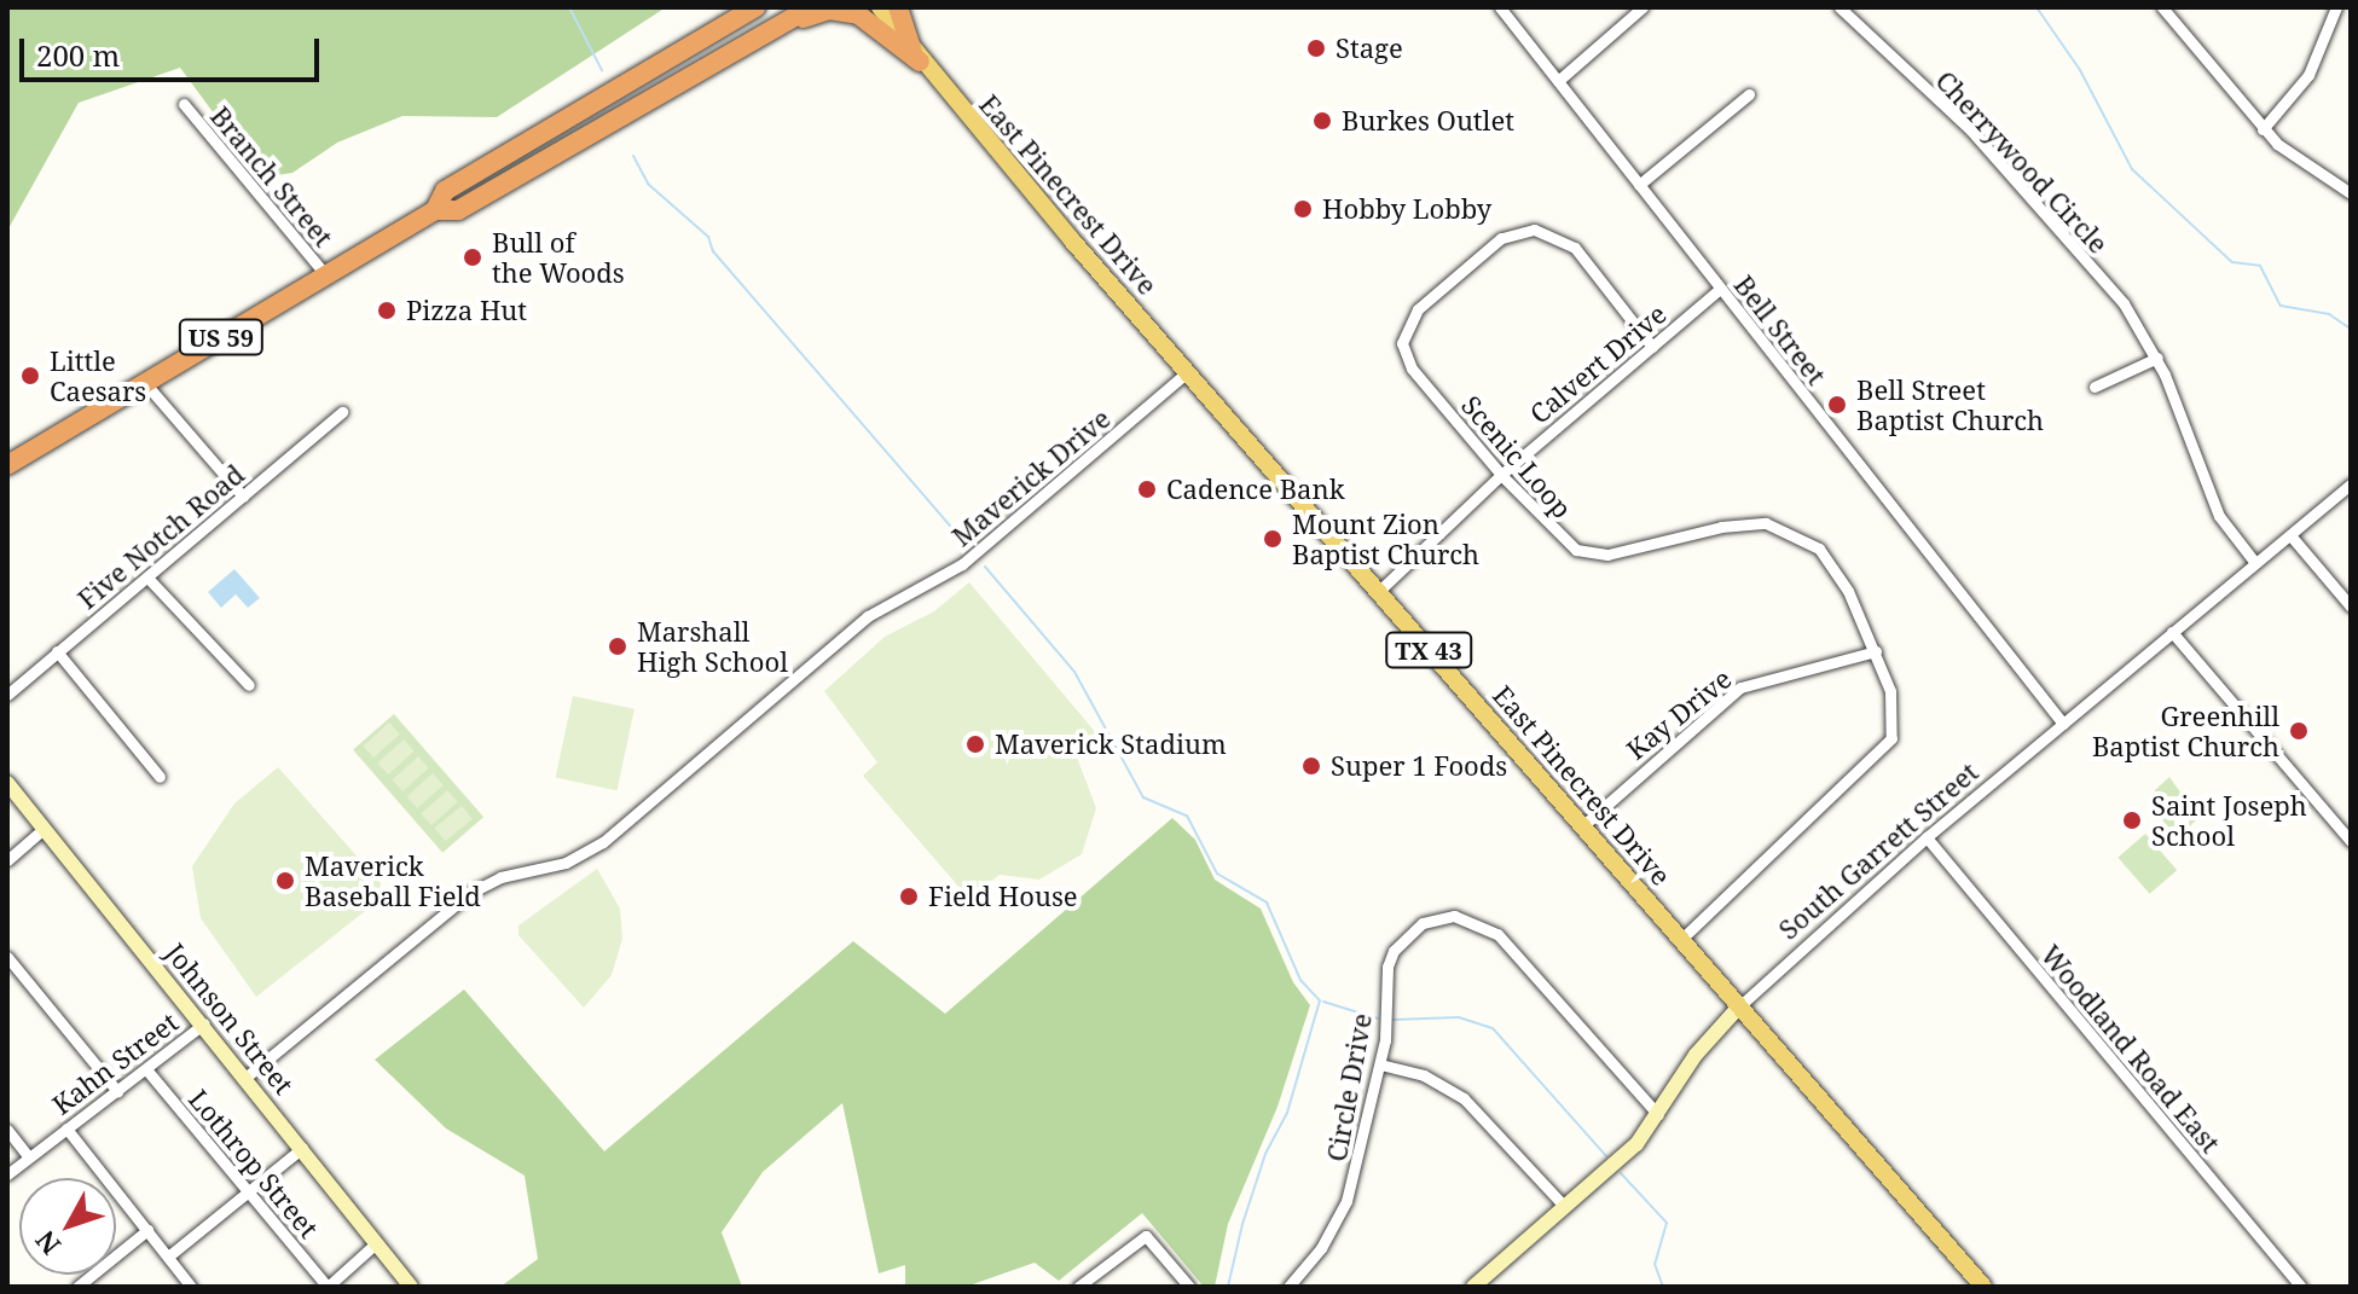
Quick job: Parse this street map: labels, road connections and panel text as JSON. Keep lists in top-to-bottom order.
{
  "streets": {
    "highway": ["US 59"],
    "main road": ["East Pinecrest Drive", "TX 43"],
    "street": [
      "Cherrywood Circle",
      "Branch Street",
      "Bell Street",
      "Calvert Drive",
      "Scenic Loop",
      "Maverick Drive",
      "Five Notch Road",
      "Kay Drive",
      "South Garrett Street",
      "Johnson Street",
      "Woodland Road East",
      "Kahn Street",
      "Circle Drive",
      "Lothrop Street"
    ]
  },
  "crossings": [
    ["Cherrywood Circle", "South Garrett Street"],
    ["Branch Street", "US 59"],
    ["East Pinecrest Drive", "Calvert Drive"],
    ["East Pinecrest Drive", "Scenic Loop"],
    ["East Pinecrest Drive", "Maverick Drive"],
    ["East Pinecrest Drive", "Kay Drive"],
    ["East Pinecrest Drive", "South Garrett Street"],
    ["Bell Street", "Calvert Drive"],
    ["Bell Street", "South Garrett Street"],
    ["Calvert Drive", "Scenic Loop"],
    ["Scenic Loop", "Kay Drive"],
    ["Maverick Drive", "Johnson Street"],
    ["South Garrett Street", "Woodland Road East"],
    ["South Garrett Street", "Circle Drive"],
    ["Johnson Street", "Kahn Street"],
    ["Kahn Street", "Lothrop Street"]
  ],
  "places": [
    "Stage",
    "Burkes Outlet",
    "Hobby Lobby",
    "Bull of the Woods",
    "Pizza Hut",
    "Little Caesars",
    "Bell Street Baptist Church",
    "Cadence Bank",
    "Mount Zion Baptist Church",
    "Marshall High School",
    "Greenhill Baptist Church",
    "Maverick Stadium",
    "Super 1 Foods",
    "Saint Joseph School",
    "Maverick Baseball Field",
    "Field House"
  ],
  "scale_bar": "200 m",
  "north": "bottom left"
}
